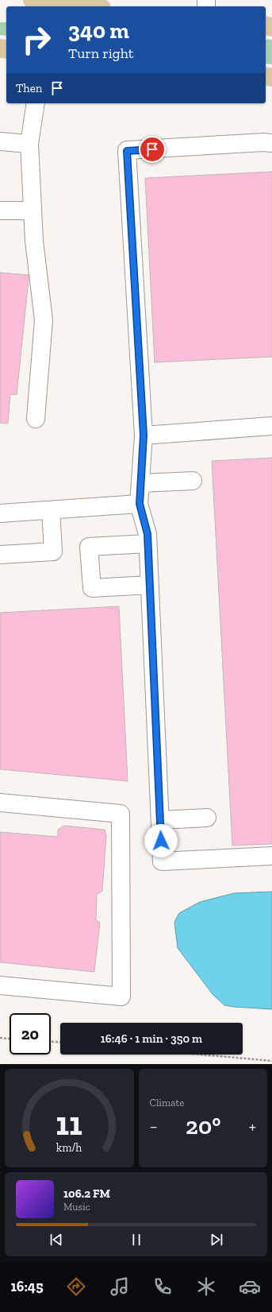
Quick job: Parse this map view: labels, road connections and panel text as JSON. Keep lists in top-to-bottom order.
{
  "page": {
    "turn": ["340 m", "Turn right"],
    "then": "Then",
    "limit": "20",
    "trip": "16:46 · 1 min · 350 m",
    "tile": "Climate",
    "heat": ["−", "20°", "+"],
    "song": ["106.2 FM", "Music"],
    "tabs": "16:45",
    "gauge": ["11", "km/h"]
  }
}
